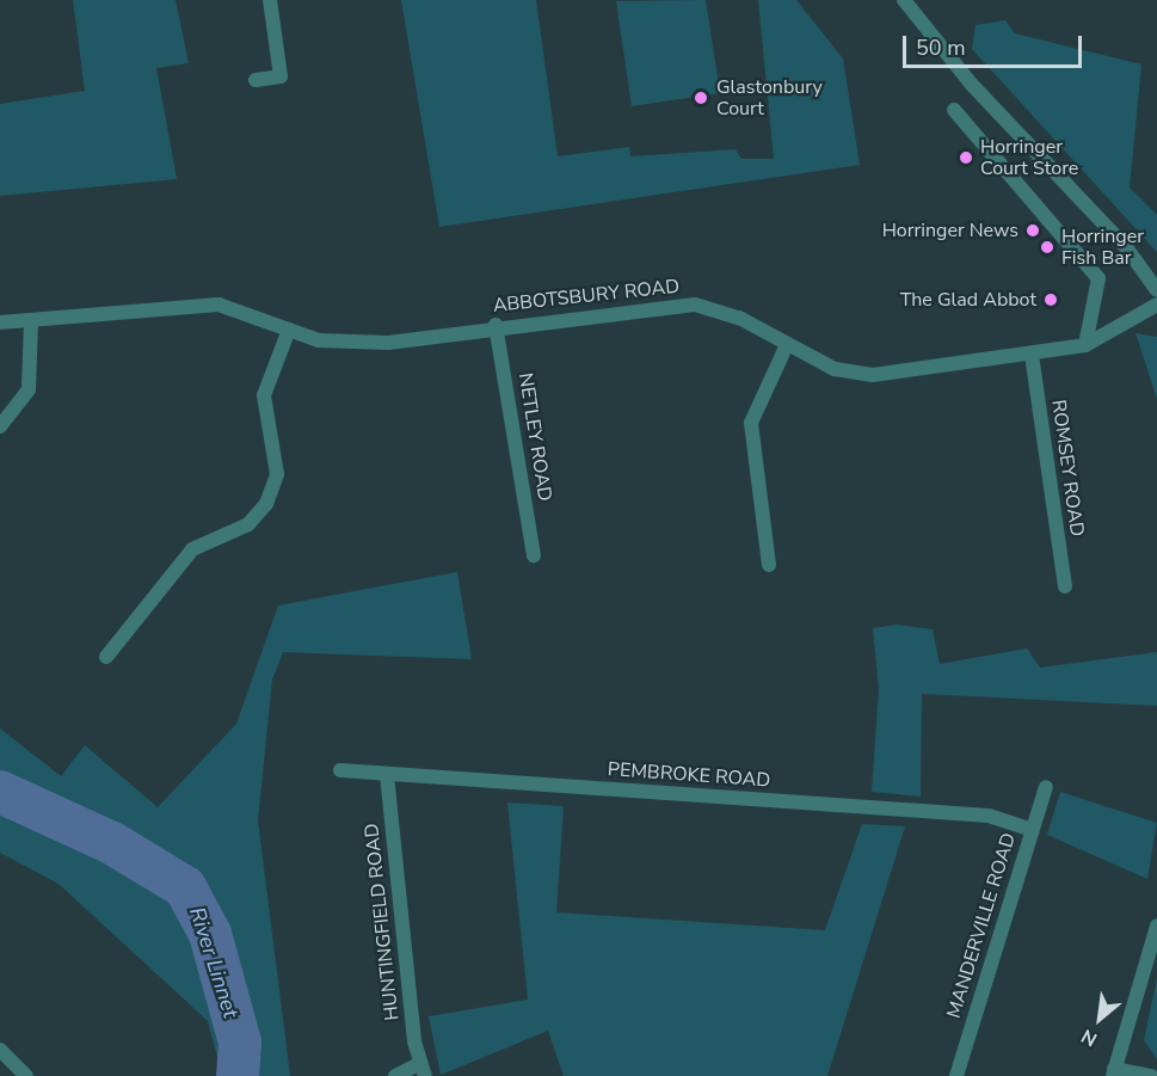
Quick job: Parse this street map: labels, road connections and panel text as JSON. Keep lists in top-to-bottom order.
{
  "streets": {
    "street": [
      "ABBOTSBURY ROAD",
      "NETLEY ROAD",
      "ROMSEY ROAD",
      "PEMBROKE ROAD",
      "HUNTINGFIELD ROAD",
      "MANDERVILLE ROAD"
    ]
  },
  "crossings": [
    ["ABBOTSBURY ROAD", "NETLEY ROAD"],
    ["ABBOTSBURY ROAD", "ROMSEY ROAD"],
    ["PEMBROKE ROAD", "HUNTINGFIELD ROAD"],
    ["PEMBROKE ROAD", "MANDERVILLE ROAD"]
  ],
  "water": ["River Linnet"],
  "places": [
    "Glastonbury Court",
    "Horringer Court Store",
    "Horringer News",
    "Horringer Fish Bar",
    "The Glad Abbot"
  ],
  "scale_bar": "50 m",
  "north": "bottom left"
}
